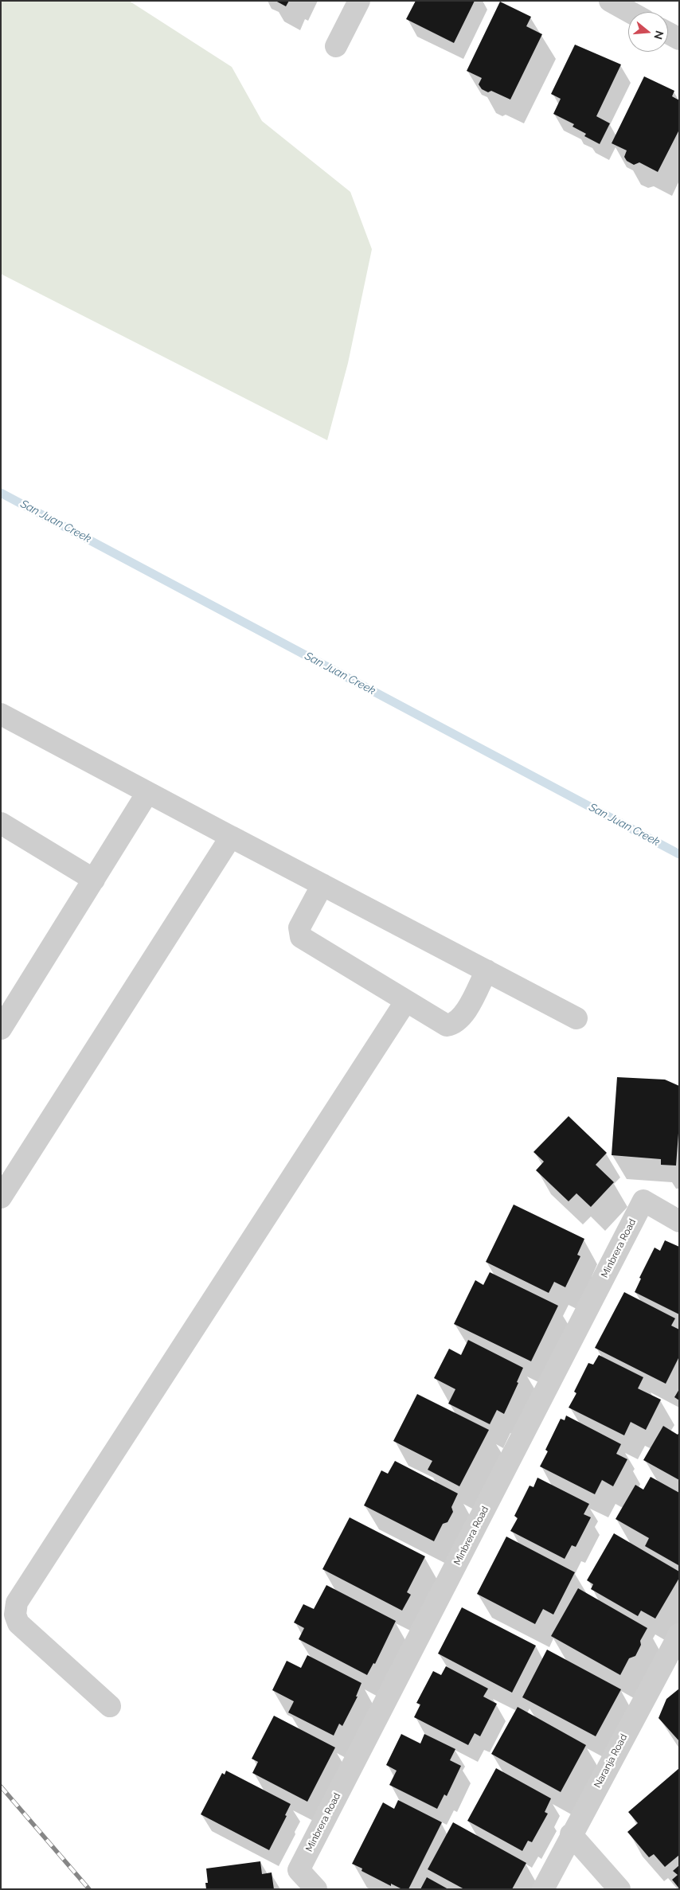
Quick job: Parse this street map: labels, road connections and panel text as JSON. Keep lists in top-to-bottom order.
{
  "streets": {
    "street": ["Minbrera Road", "Naranja Road"]
  },
  "water": ["San Juan Creek"],
  "north": "right"
}
